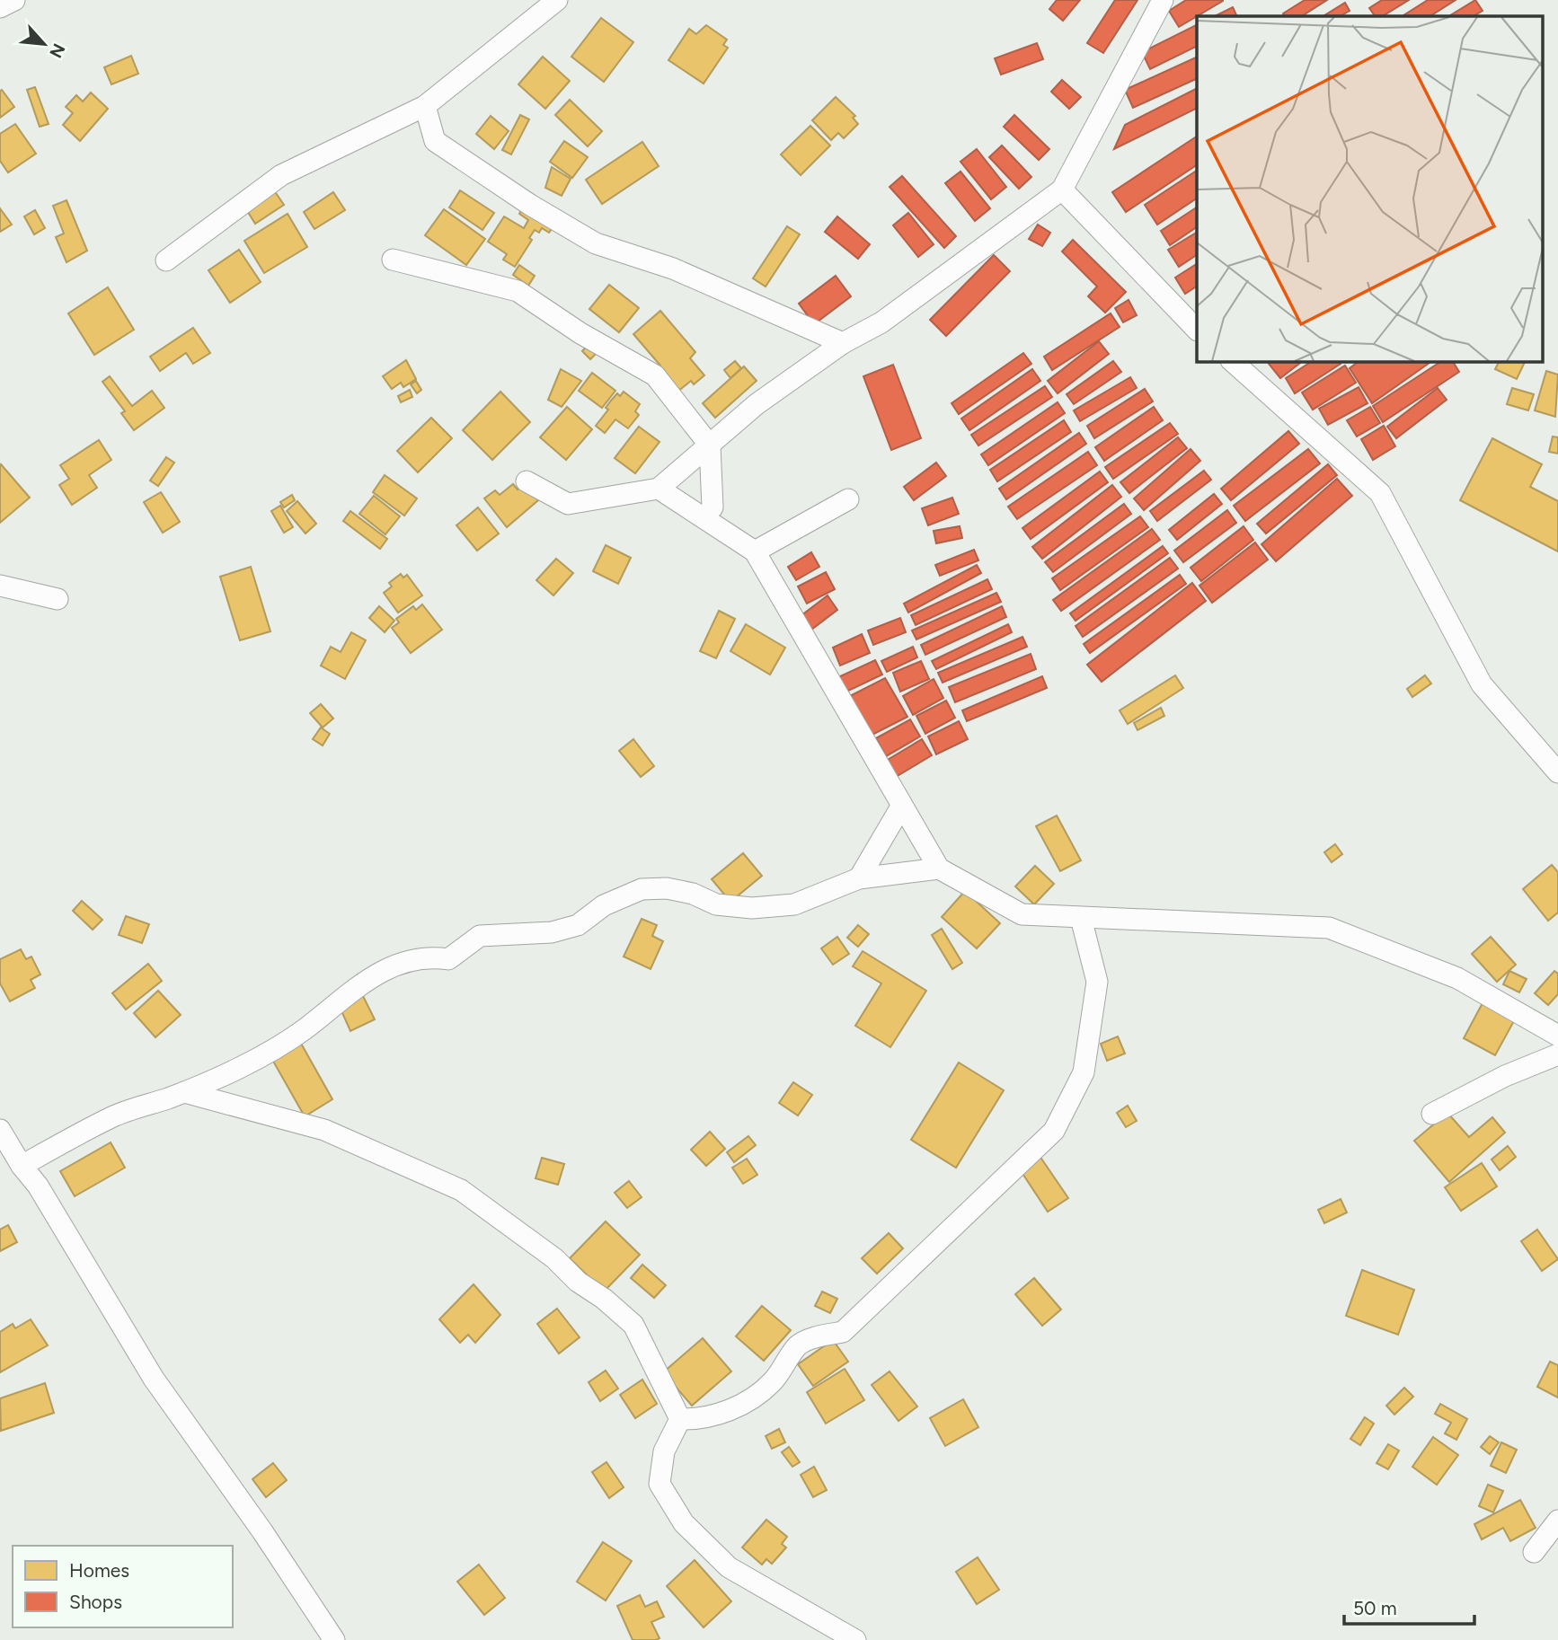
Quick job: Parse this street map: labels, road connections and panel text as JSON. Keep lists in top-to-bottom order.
{
  "legend": ["Homes", "Shops"],
  "scale_bar": "50 m",
  "north": "bottom right"
}
